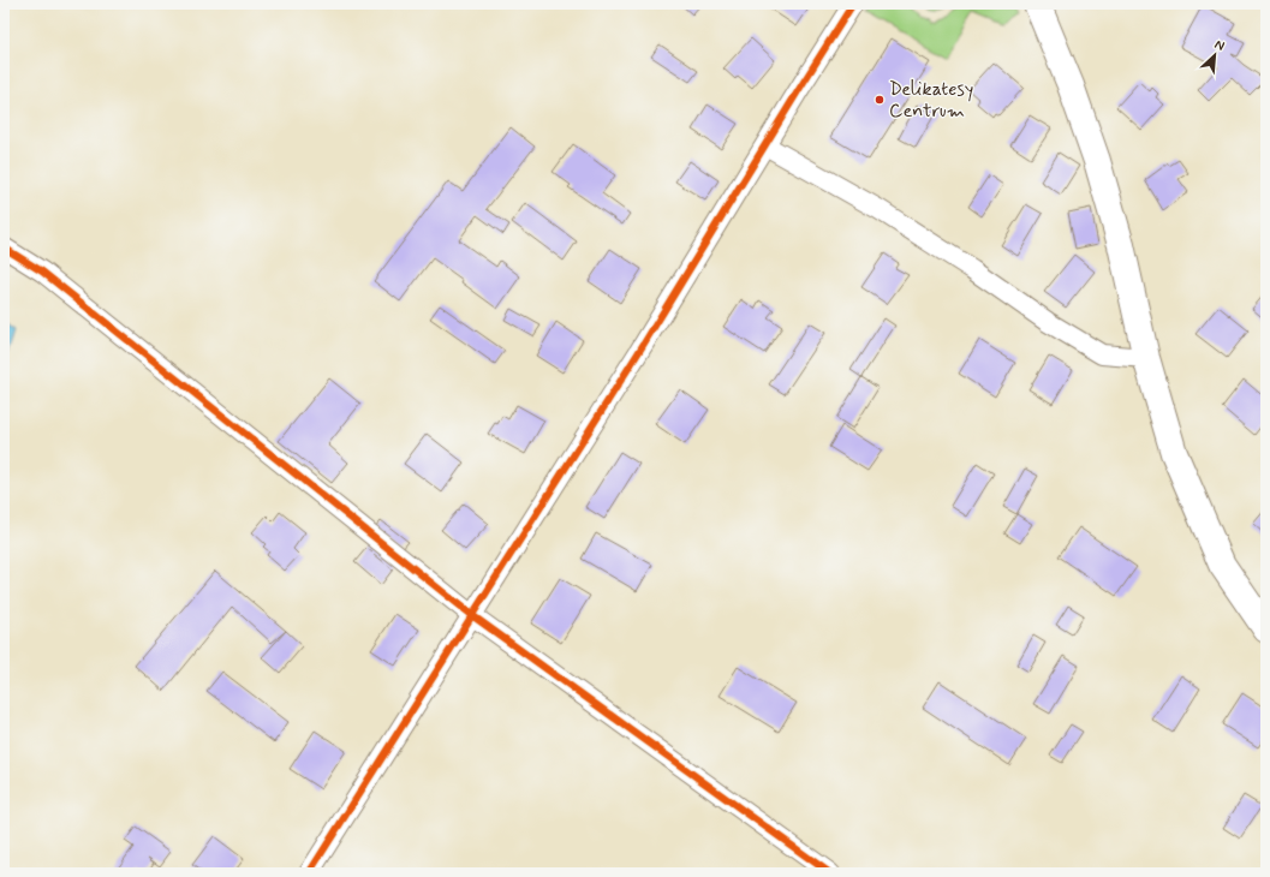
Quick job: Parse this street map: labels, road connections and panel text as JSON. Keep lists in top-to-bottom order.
{
  "places": ["Delikatesy Centrum"],
  "north": "top right"
}
